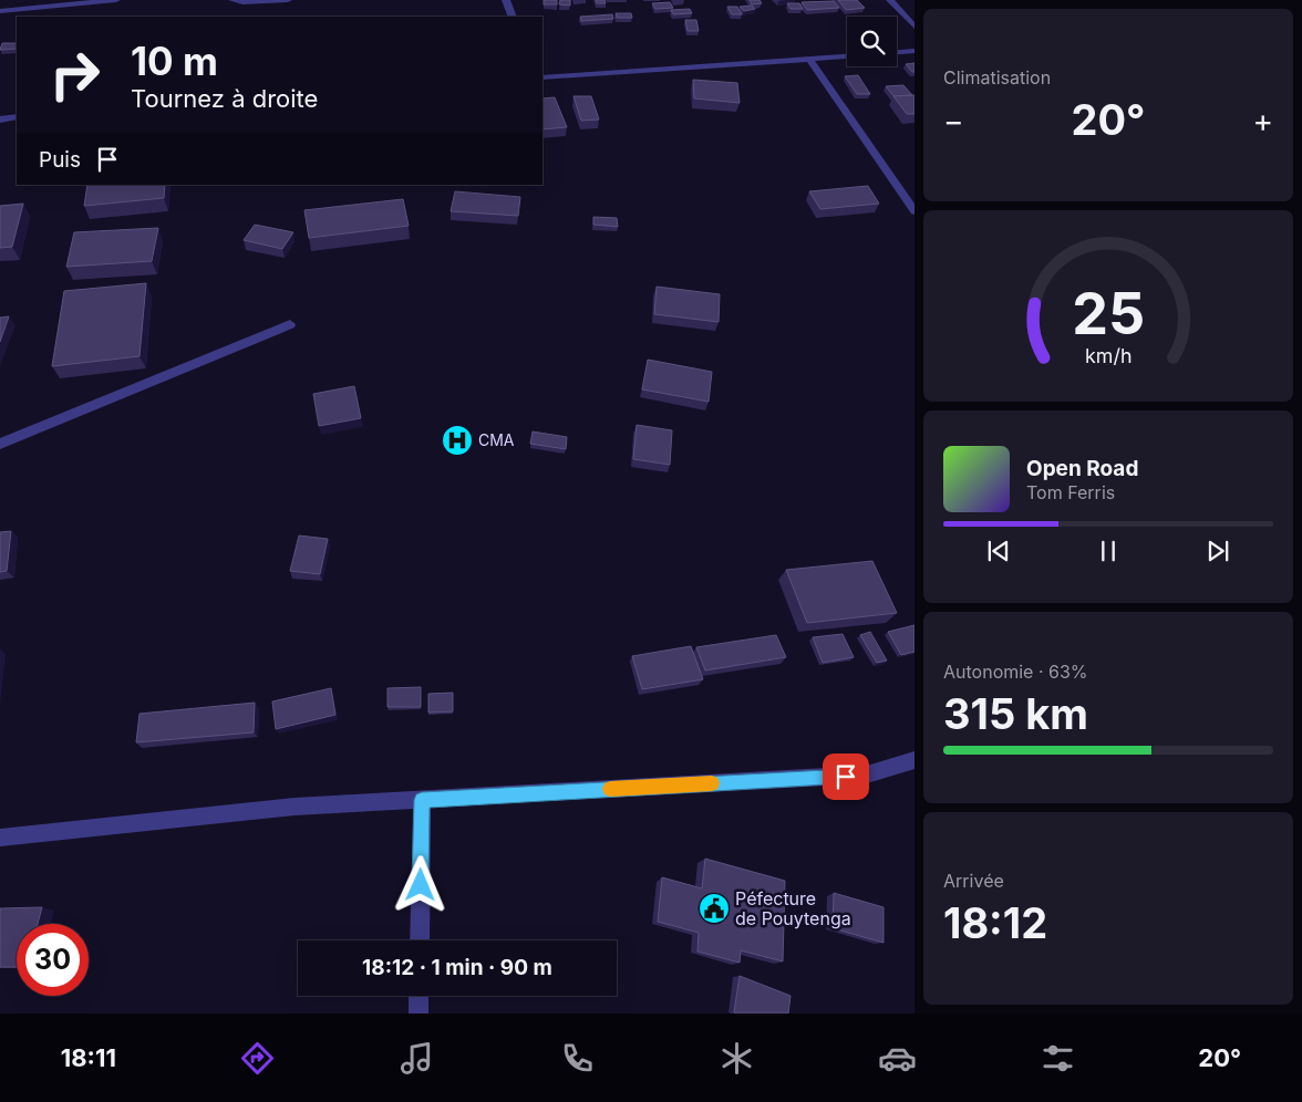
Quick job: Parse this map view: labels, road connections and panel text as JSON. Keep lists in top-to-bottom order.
{
  "places": {
    "hospital": ["CMA"],
    "public building": ["Péfecture de Pouytenga"]
  },
  "page": {
    "tile": [
      "Climatisation",
      ["Autonomie · 63%", "315 km"],
      ["Arrivée", "18:12"]
    ],
    "turn": ["10 m", "Tournez à droite"],
    "heat": ["−", "20°", "+"],
    "then": "Puis",
    "song": ["Open Road", "Tom Ferris"],
    "limit": "30",
    "trip": "18:12 · 1 min · 90 m",
    "tabs": ["18:11", "20°"],
    "gauge": ["25", "km/h"]
  }
}
